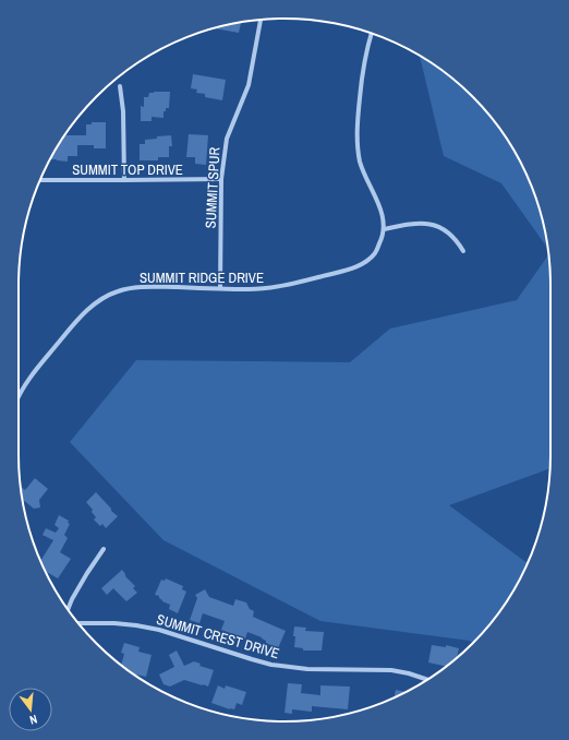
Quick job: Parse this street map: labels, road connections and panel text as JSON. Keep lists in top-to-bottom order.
{
  "streets": {
    "street": [
      "SUMMIT TOP DRIVE",
      "SUMMIT SPUR",
      "SUMMIT RIDGE DRIVE",
      "SUMMIT CREST DRIVE"
    ]
  },
  "crossings": [
    ["SUMMIT TOP DRIVE", "SUMMIT SPUR"],
    ["SUMMIT SPUR", "SUMMIT RIDGE DRIVE"]
  ],
  "north": "bottom"
}
